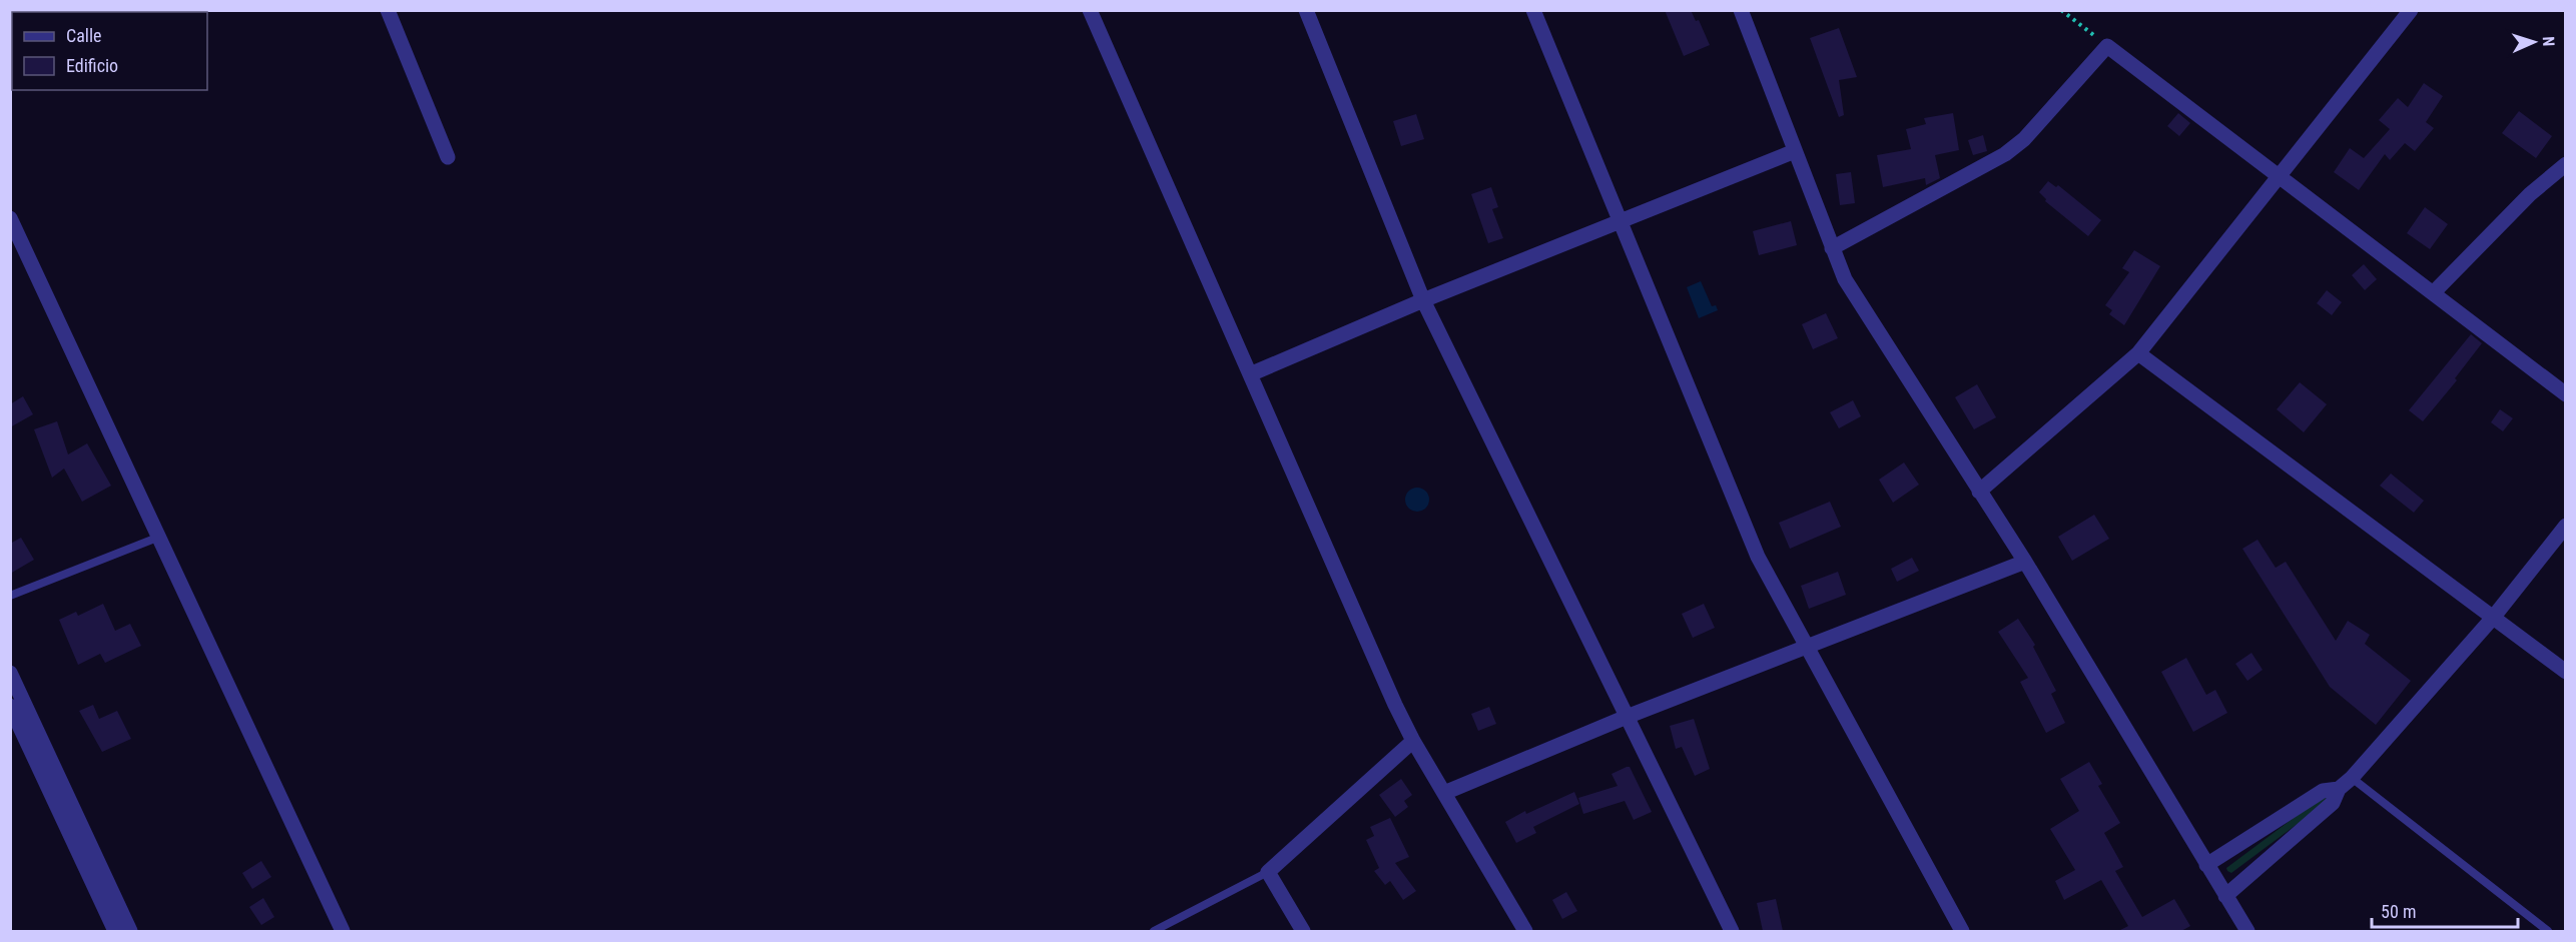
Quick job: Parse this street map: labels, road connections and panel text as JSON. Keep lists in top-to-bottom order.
{
  "legend": ["Calle", "Edificio"],
  "scale_bar": "50 m",
  "north": "right"
}
